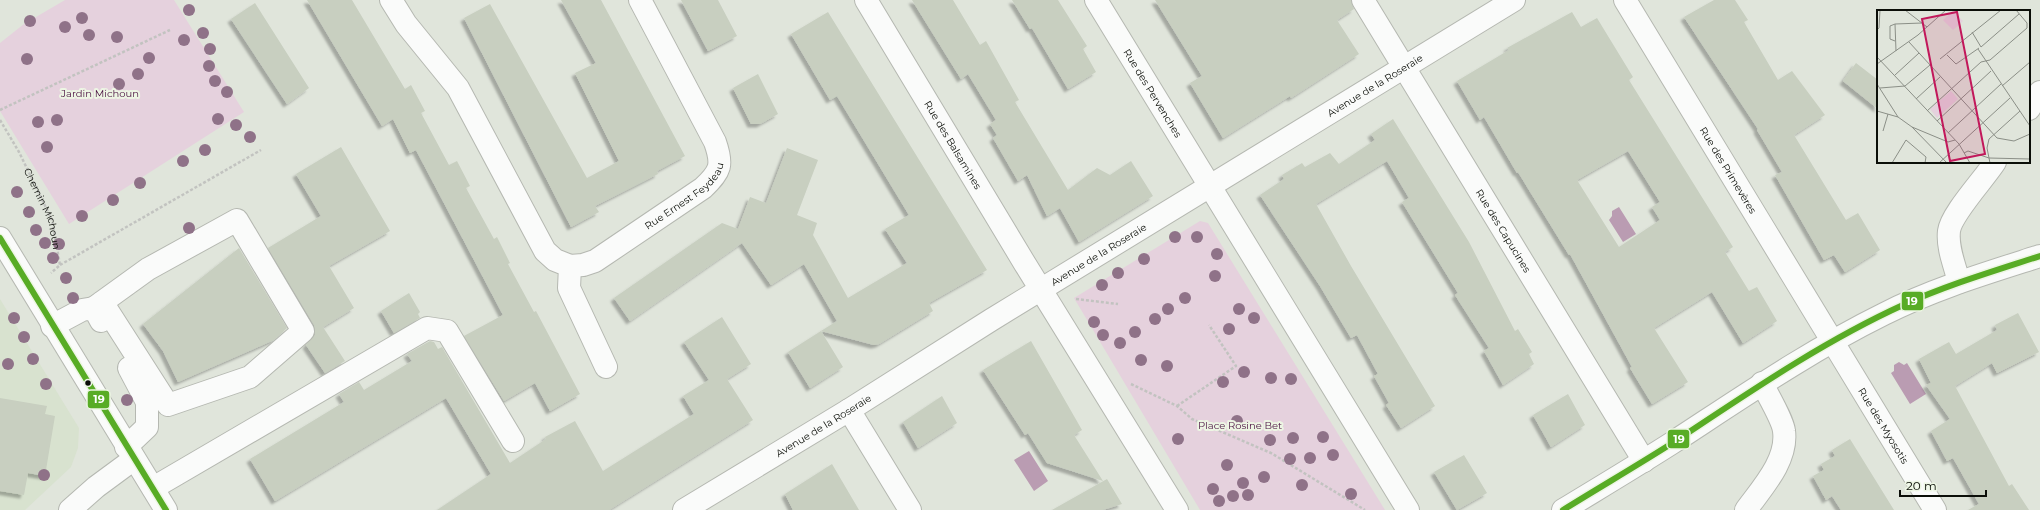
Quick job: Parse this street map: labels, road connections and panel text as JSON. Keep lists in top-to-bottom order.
{
  "streets": {
    "street": [
      "Avenue de la Roseraie",
      "Rue des Pervenches",
      "Rue des Balsamines",
      "Rue des Primevères",
      "Rue Ernest Feydeau",
      "Rue des Capucines",
      "Rue des Myosotis"
    ],
    "path": ["Chemin Michoun"]
  },
  "crossings": [
    ["Avenue de la Roseraie", "Rue des Pervenches"],
    ["Avenue de la Roseraie", "Rue des Balsamines"],
    ["Avenue de la Roseraie", "Rue des Capucines"],
    ["Rue des Primevères", "Rue des Myosotis"]
  ],
  "parks": ["Jardin Michoun", "Place Rosine Bet"],
  "lines": ["transit line 19"],
  "scale_bar": "20 m"
}
